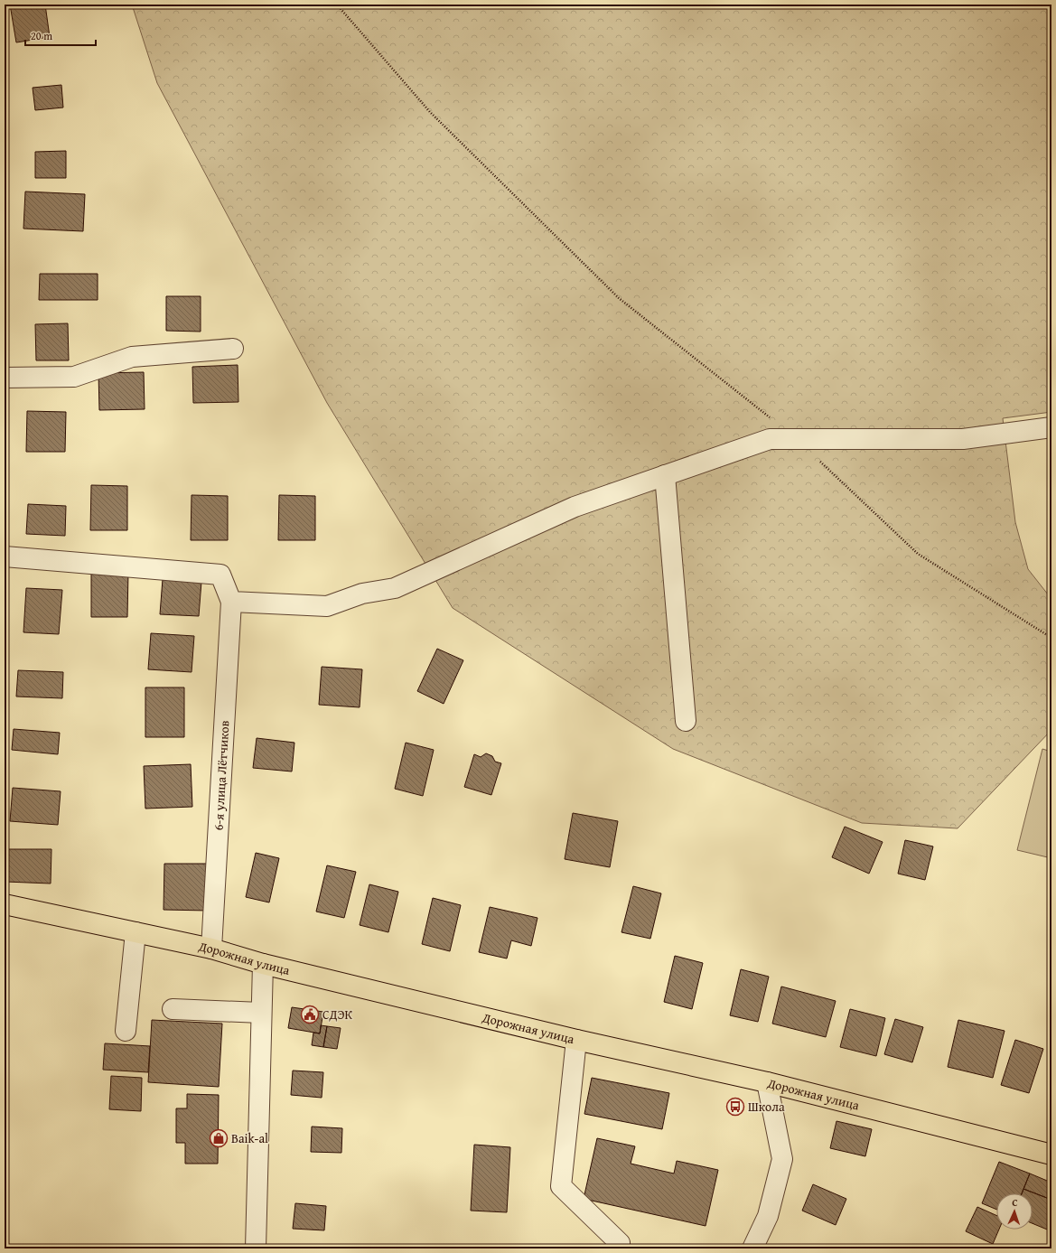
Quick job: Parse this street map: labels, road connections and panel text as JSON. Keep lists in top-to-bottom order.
{
  "streets": {
    "main road": ["Дорожная улица"],
    "street": ["6-я улица Лётчиков"]
  },
  "crossings": [
    ["6-я улица Лётчиков", "Дорожная улица"]
  ],
  "places": {
    "public building": ["СДЭК"],
    "bus stop": ["Школа"],
    "shop": ["Baik-al"]
  },
  "scale_bar": "20 m",
  "north": "top"
}
